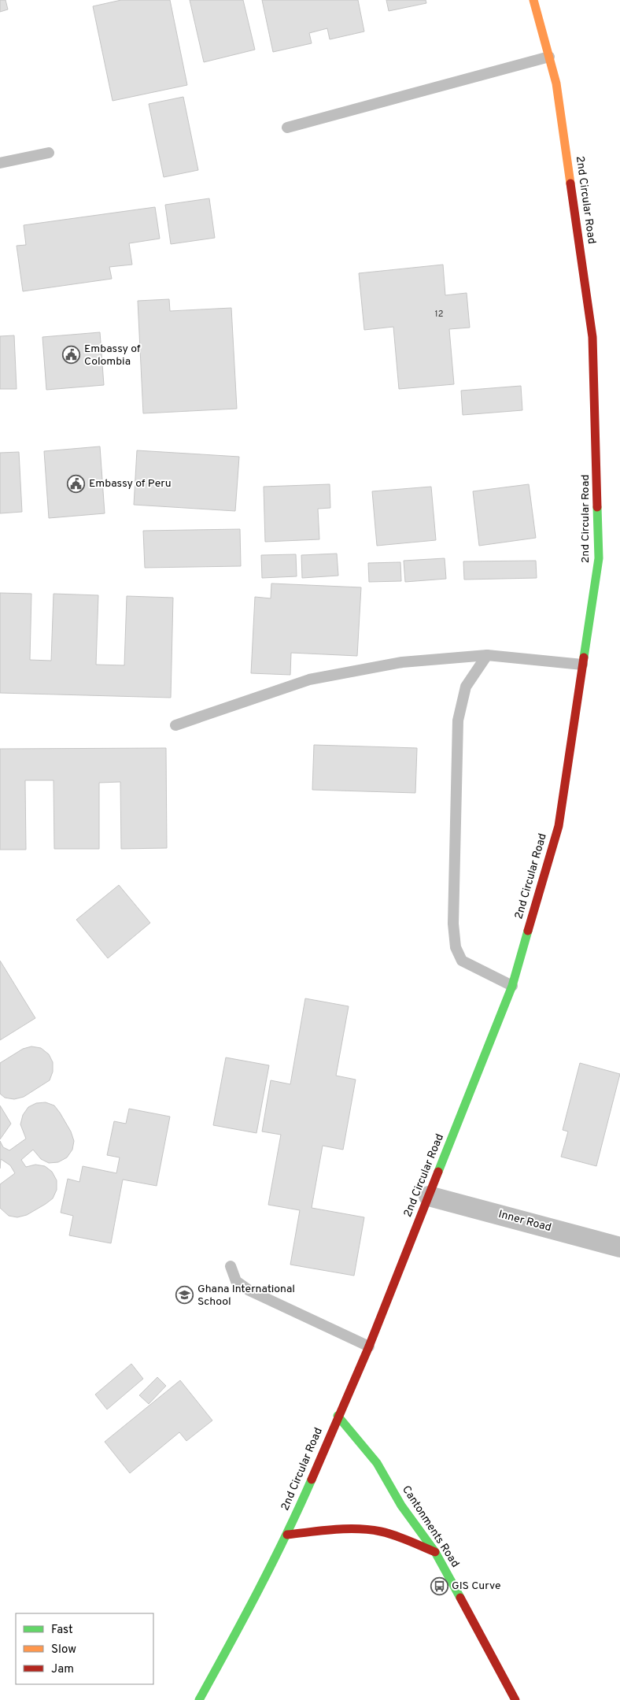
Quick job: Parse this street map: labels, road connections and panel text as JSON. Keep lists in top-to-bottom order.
{
  "streets": {
    "street": ["2nd Circular Road", "Inner Road", "Cantonments Road"]
  },
  "crossings": [
    ["2nd Circular Road", "Inner Road"],
    ["2nd Circular Road", "Cantonments Road"]
  ],
  "places": {
    "public building": ["Embassy of Colombia", "Embassy of Peru"],
    "school or university": ["Ghana International School"],
    "bus stop": ["GIS Curve"]
  },
  "house_numbers": ["12"],
  "legend": ["Fast", "Slow", "Jam"]
}
